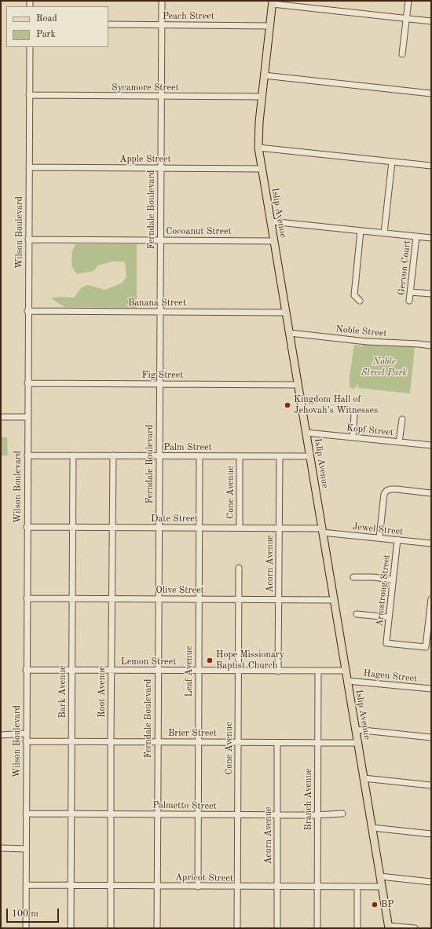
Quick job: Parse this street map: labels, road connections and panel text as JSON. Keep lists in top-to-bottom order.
{
  "streets": {
    "main road": ["Islip Avenue"],
    "street": [
      "Peach Street",
      "Sycamore Street",
      "Apple Street",
      "Ferndale Boulevard",
      "Cocoanut Street",
      "Wilson Boulevard",
      "Gervon Court",
      "Banana Street",
      "Noble Street",
      "Fig Street",
      "Kopf Street",
      "Palm Street",
      "Cone Avenue",
      "Date Street",
      "Jewel Street",
      "Acorn Avenue",
      "Olive Street",
      "Armstrong Street",
      "Lemon Street",
      "Leaf Avenue",
      "Hagen Street",
      "Bark Avenue",
      "Root Avenue",
      "Brier Street",
      "Branch Avenue",
      "Palmetto Street",
      "Apricot Street"
    ]
  },
  "crossings": [
    ["Peach Street", "Ferndale Boulevard"],
    ["Peach Street", "Islip Avenue"],
    ["Sycamore Street", "Ferndale Boulevard"],
    ["Sycamore Street", "Islip Avenue"],
    ["Sycamore Street", "Wilson Boulevard"],
    ["Apple Street", "Ferndale Boulevard"],
    ["Apple Street", "Islip Avenue"],
    ["Apple Street", "Wilson Boulevard"],
    ["Ferndale Boulevard", "Cocoanut Street"],
    ["Ferndale Boulevard", "Banana Street"],
    ["Ferndale Boulevard", "Fig Street"],
    ["Ferndale Boulevard", "Palm Street"],
    ["Ferndale Boulevard", "Date Street"],
    ["Ferndale Boulevard", "Olive Street"],
    ["Ferndale Boulevard", "Lemon Street"],
    ["Ferndale Boulevard", "Brier Street"],
    ["Ferndale Boulevard", "Palmetto Street"],
    ["Ferndale Boulevard", "Apricot Street"],
    ["Islip Avenue", "Cocoanut Street"],
    ["Islip Avenue", "Banana Street"],
    ["Islip Avenue", "Noble Street"],
    ["Islip Avenue", "Fig Street"],
    ["Islip Avenue", "Kopf Street"],
    ["Islip Avenue", "Palm Street"],
    ["Islip Avenue", "Date Street"],
    ["Islip Avenue", "Jewel Street"],
    ["Islip Avenue", "Olive Street"],
    ["Islip Avenue", "Lemon Street"],
    ["Islip Avenue", "Hagen Street"],
    ["Islip Avenue", "Brier Street"],
    ["Islip Avenue", "Apricot Street"],
    ["Cocoanut Street", "Wilson Boulevard"],
    ["Wilson Boulevard", "Banana Street"],
    ["Wilson Boulevard", "Fig Street"],
    ["Wilson Boulevard", "Palm Street"],
    ["Wilson Boulevard", "Date Street"],
    ["Wilson Boulevard", "Olive Street"],
    ["Wilson Boulevard", "Lemon Street"],
    ["Wilson Boulevard", "Brier Street"],
    ["Wilson Boulevard", "Palmetto Street"],
    ["Wilson Boulevard", "Apricot Street"],
    ["Palm Street", "Cone Avenue"],
    ["Palm Street", "Acorn Avenue"],
    ["Palm Street", "Leaf Avenue"],
    ["Palm Street", "Bark Avenue"],
    ["Palm Street", "Root Avenue"],
    ["Cone Avenue", "Date Street"],
    ["Cone Avenue", "Olive Street"],
    ["Cone Avenue", "Lemon Street"],
    ["Cone Avenue", "Brier Street"],
    ["Cone Avenue", "Palmetto Street"],
    ["Cone Avenue", "Apricot Street"],
    ["Date Street", "Jewel Street"],
    ["Date Street", "Acorn Avenue"],
    ["Date Street", "Leaf Avenue"],
    ["Date Street", "Bark Avenue"],
    ["Date Street", "Root Avenue"],
    ["Jewel Street", "Armstrong Street"],
    ["Acorn Avenue", "Olive Street"],
    ["Acorn Avenue", "Lemon Street"],
    ["Acorn Avenue", "Brier Street"],
    ["Acorn Avenue", "Palmetto Street"],
    ["Acorn Avenue", "Apricot Street"],
    ["Olive Street", "Leaf Avenue"],
    ["Olive Street", "Bark Avenue"],
    ["Olive Street", "Root Avenue"],
    ["Lemon Street", "Leaf Avenue"],
    ["Lemon Street", "Bark Avenue"],
    ["Lemon Street", "Root Avenue"],
    ["Lemon Street", "Branch Avenue"],
    ["Leaf Avenue", "Brier Street"],
    ["Leaf Avenue", "Palmetto Street"],
    ["Leaf Avenue", "Apricot Street"],
    ["Bark Avenue", "Brier Street"],
    ["Bark Avenue", "Palmetto Street"],
    ["Bark Avenue", "Apricot Street"],
    ["Root Avenue", "Brier Street"],
    ["Root Avenue", "Palmetto Street"],
    ["Root Avenue", "Apricot Street"],
    ["Brier Street", "Branch Avenue"],
    ["Branch Avenue", "Palmetto Street"],
    ["Branch Avenue", "Apricot Street"]
  ],
  "parks": ["Noble Street Park"],
  "places": ["Kingdom Hall of Jehovah’s Witnesses", "Hope Missionary Baptist Church", "BP"],
  "legend": ["Road", "Park"],
  "scale_bar": "100 m"
}
